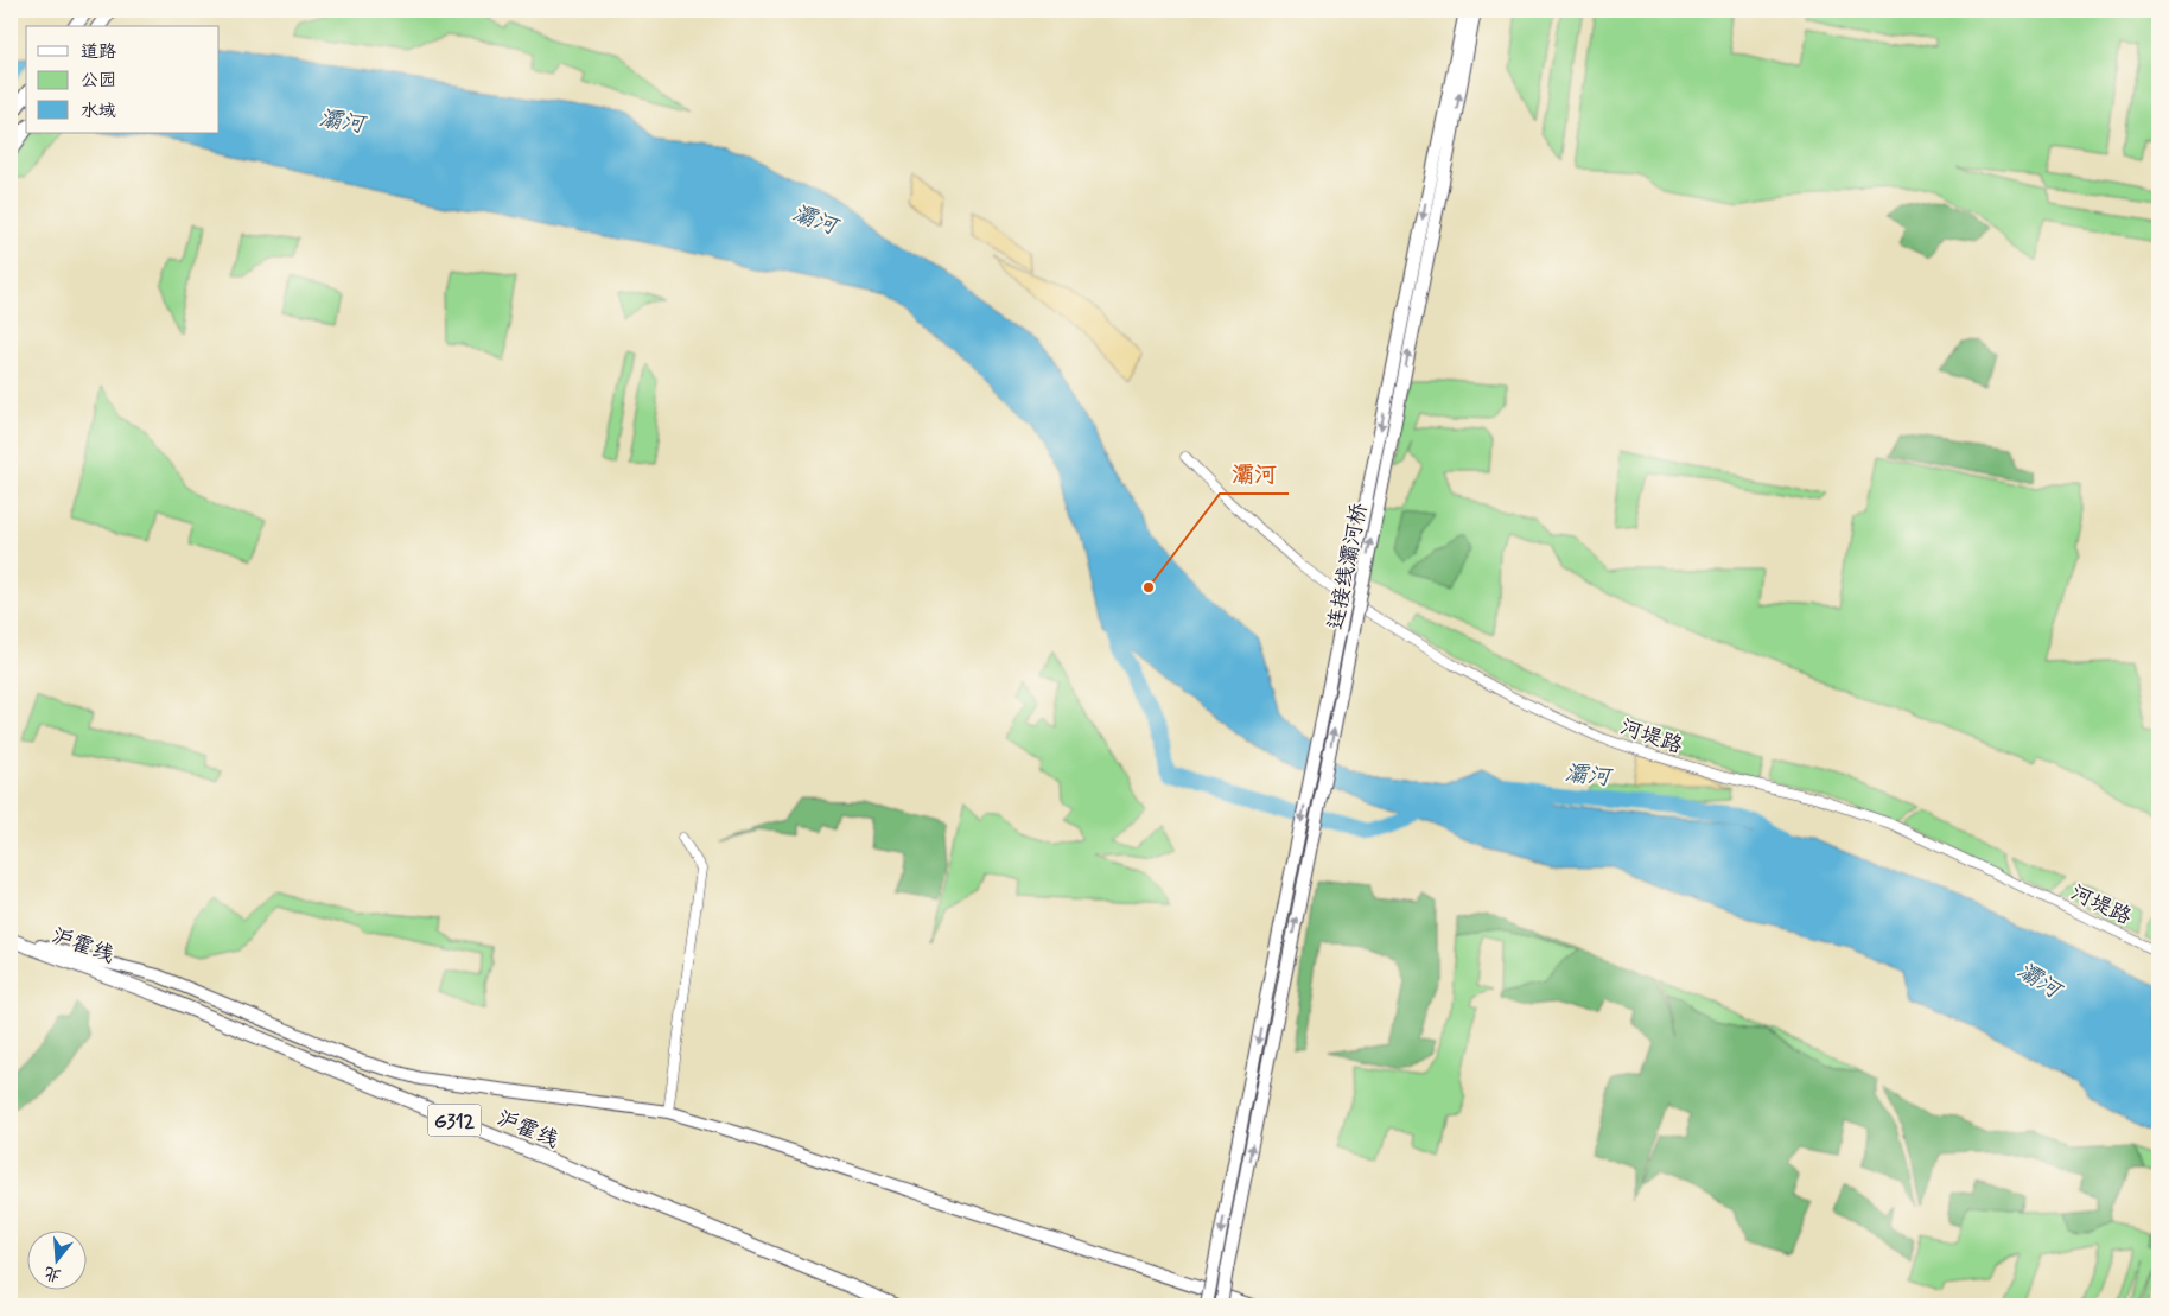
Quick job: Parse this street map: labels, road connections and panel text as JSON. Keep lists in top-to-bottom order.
{
  "streets": {
    "highway": ["沪霍线", "G312"],
    "main road": ["连接线灞河桥"],
    "street": ["河堤路"]
  },
  "water": ["灞河"],
  "places": ["灞河"],
  "legend": ["道路", "公园", "水域"],
  "north": "bottom"
}
